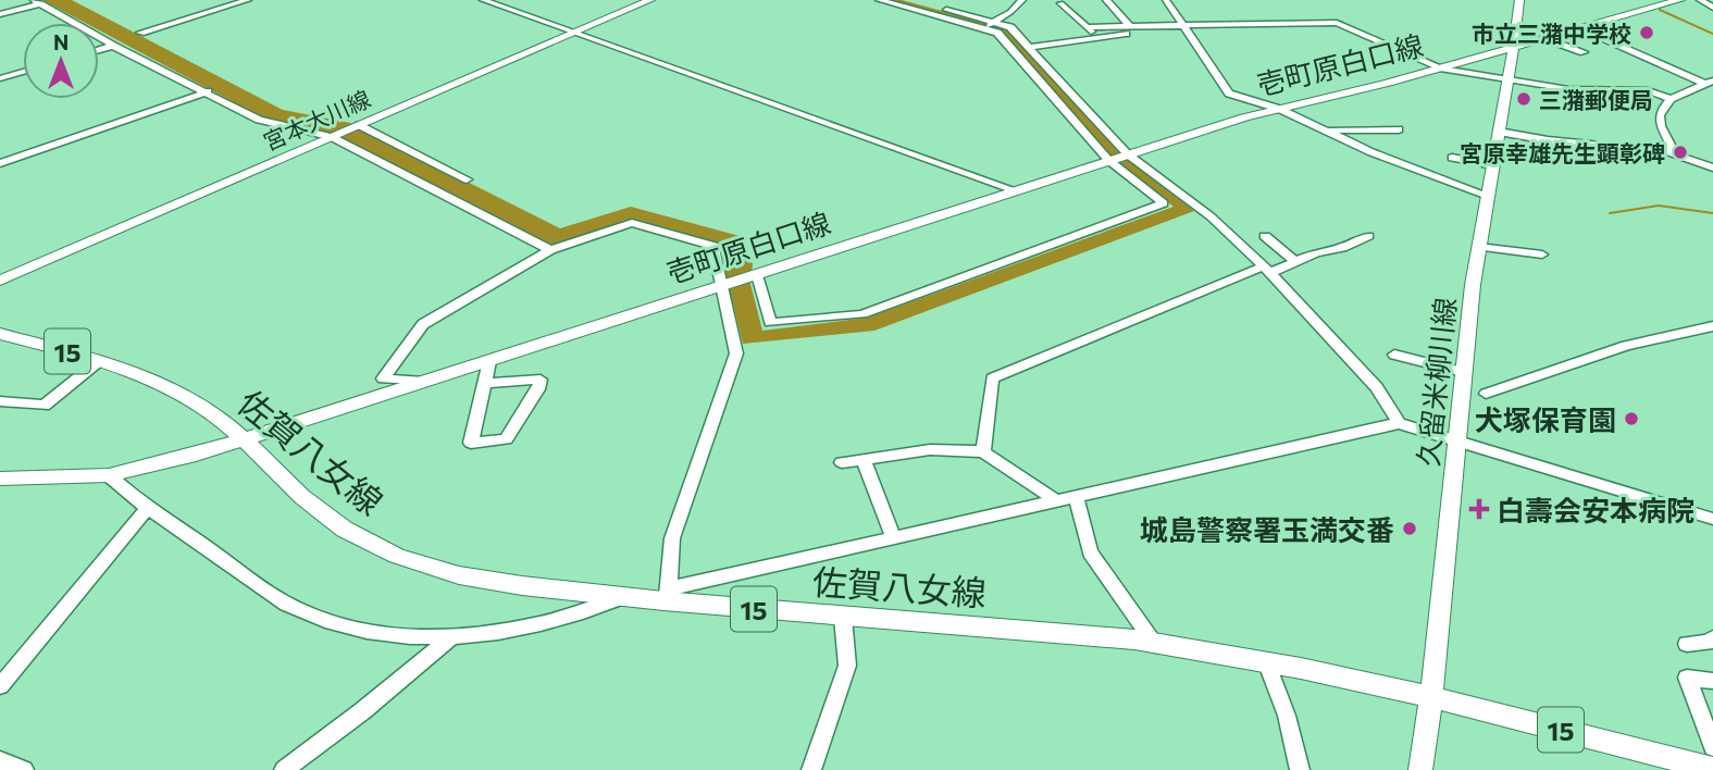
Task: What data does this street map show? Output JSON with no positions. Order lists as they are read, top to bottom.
{
  "streets": {
    "main road": [
      "壱町原白口線",
      "宮本大川線",
      "15",
      "久留米柳川線",
      "佐賀八女線"
    ]
  },
  "crossings": [
    ["壱町原白口線", "久留米柳川線"],
    ["壱町原白口線", "佐賀八女線"],
    ["久留米柳川線", "佐賀八女線"]
  ],
  "places": {
    "other": [
      "市立三潴中学校",
      "三潴郵便局",
      "宮原幸雄先生顕彰碑",
      "犬塚保育園",
      "城島警察署玉満交番"
    ],
    "health": ["白壽会安本病院"]
  },
  "north": "top"
}
